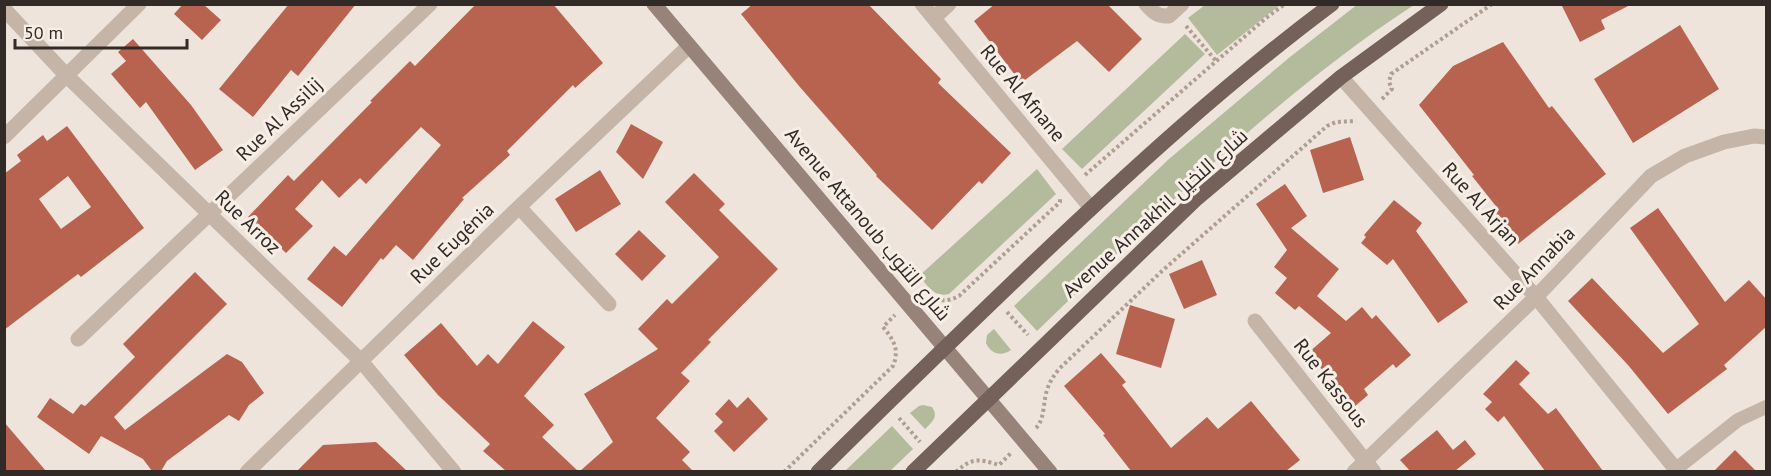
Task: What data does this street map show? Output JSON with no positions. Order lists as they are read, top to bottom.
{
  "streets": {
    "main road": ["Avenue Annakhil شارع النخيل"],
    "street": [
      "Rue Al Afnane",
      "Rue Al Assilij",
      "Rue Al Arjan",
      "Rue Arroz",
      "Avenue Attanoub شارع التنوب",
      "Rue Eugénia",
      "Rue Annabia",
      "Rue Kassous"
    ]
  },
  "crossings": [
    ["Rue Al Assilij", "Rue Arroz"],
    ["Rue Al Arjan", "Avenue Annakhil شارع النخيل"],
    ["Rue Al Arjan", "Rue Annabia"],
    ["Avenue Annakhil شارع النخيل", "Avenue Attanoub شارع التنوب"],
    ["Rue Arroz", "Rue Eugénia"],
    ["Avenue Attanoub شارع التنوب", "Rue Eugénia"],
    ["Rue Annabia", "Rue Kassous"]
  ],
  "scale_bar": "50 m"
}
